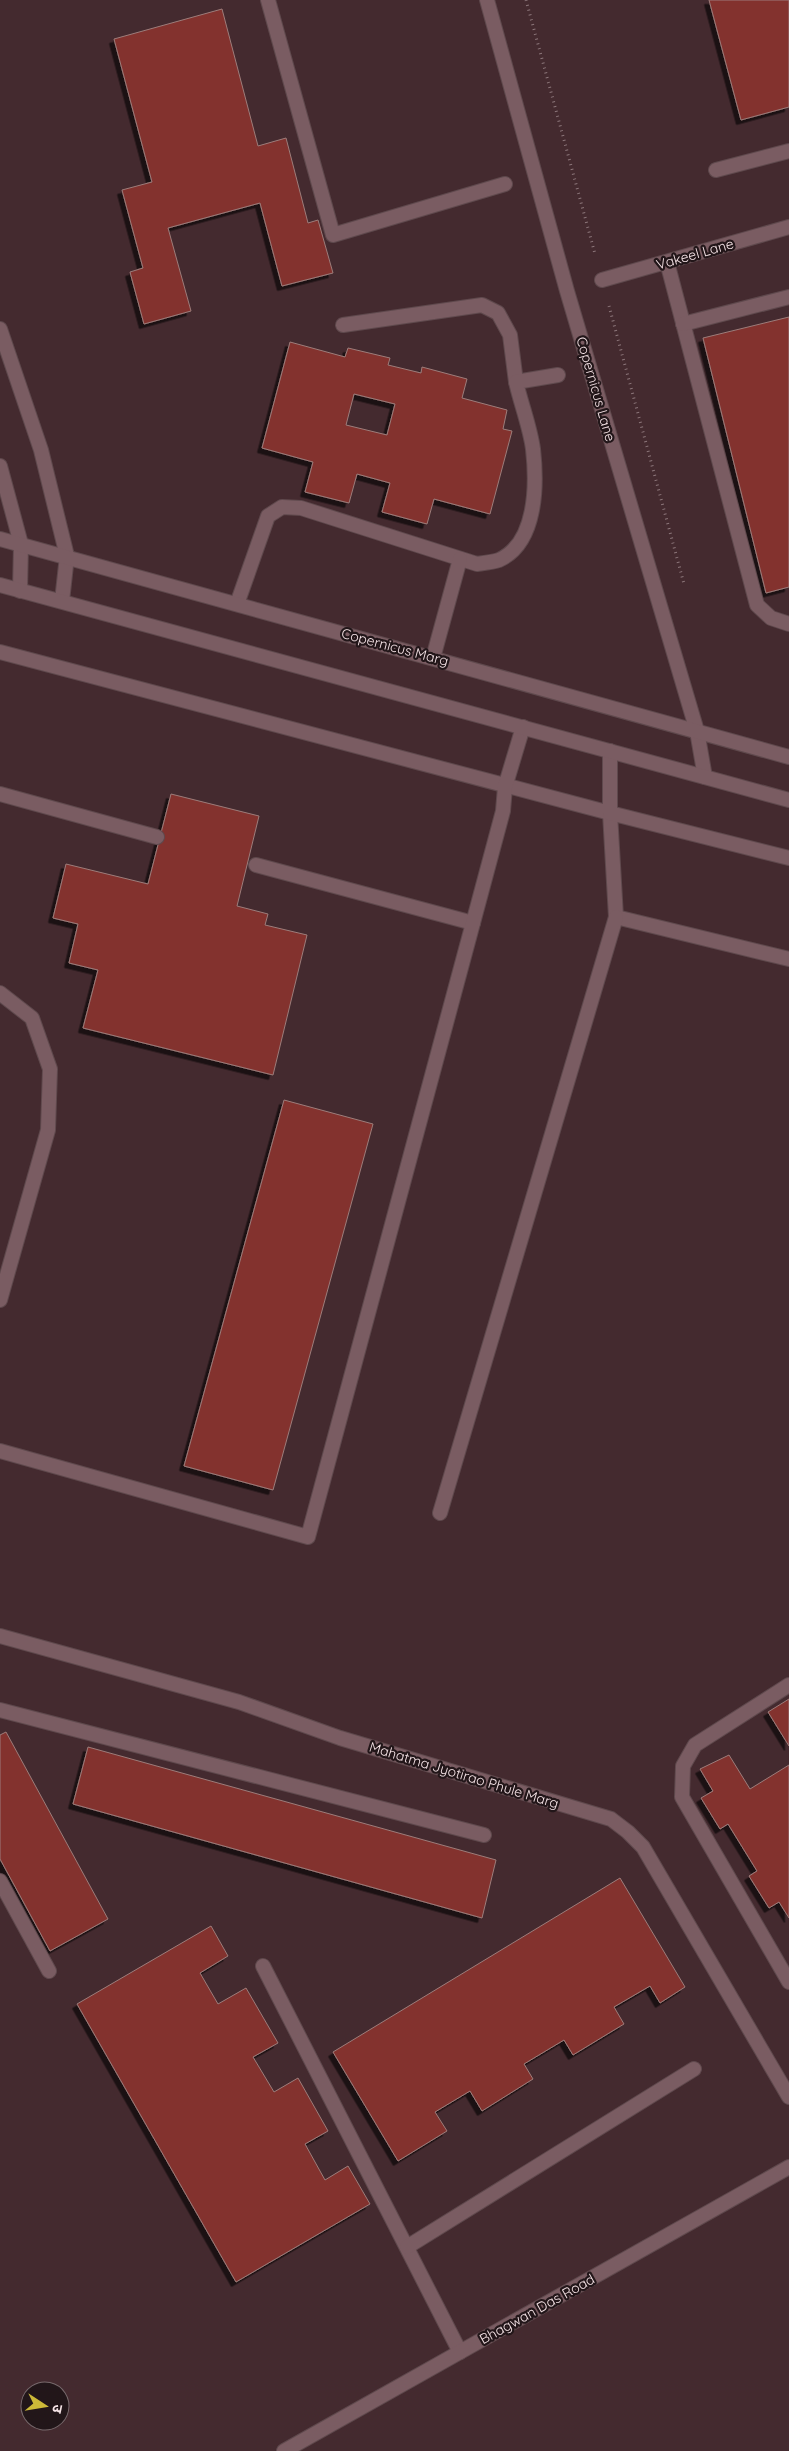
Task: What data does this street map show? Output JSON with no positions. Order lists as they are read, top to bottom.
{
  "streets": {
    "street": [
      "Vakeel Lane",
      "Copernicus Lane",
      "Copernicus Marg",
      "Mahatma Jyotirao Phule Marg",
      "Bhagwan Das Road"
    ]
  },
  "crossings": [
    ["Copernicus Lane", "Copernicus Marg"]
  ],
  "north": "right"
}
